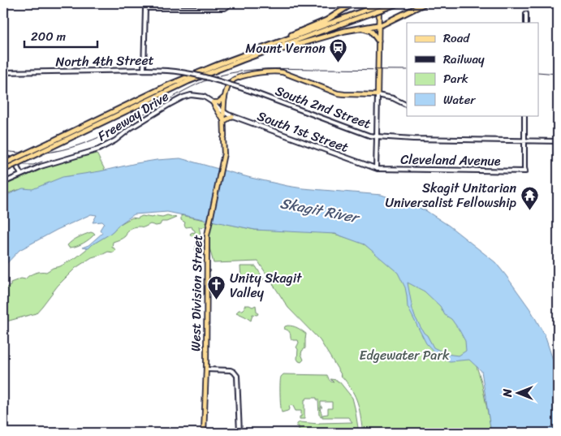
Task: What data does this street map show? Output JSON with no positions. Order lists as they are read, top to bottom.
{
  "streets": {
    "main road": ["West Division Street"],
    "street": [
      "North 4th Street",
      "South 2nd Street",
      "Freeway Drive",
      "South 1st Street",
      "Cleveland Avenue"
    ]
  },
  "crossings": [
    ["North 4th Street", "South 2nd Street"],
    ["South 2nd Street", "Cleveland Avenue"],
    ["Freeway Drive", "South 1st Street"],
    ["Freeway Drive", "West Division Street"],
    ["South 1st Street", "Cleveland Avenue"],
    ["South 1st Street", "West Division Street"]
  ],
  "water": ["Skagit River"],
  "parks": ["Edgewater Park"],
  "places": {
    "station": ["Mount Vernon"],
    "temple": ["Skagit Unitarian Universalist Fellowship"],
    "church": ["Unity Skagit Valley"]
  },
  "legend": [
    "Road",
    "Railway",
    "Park",
    "Water"
  ],
  "scale_bar": "200 m",
  "north": "left"
}
